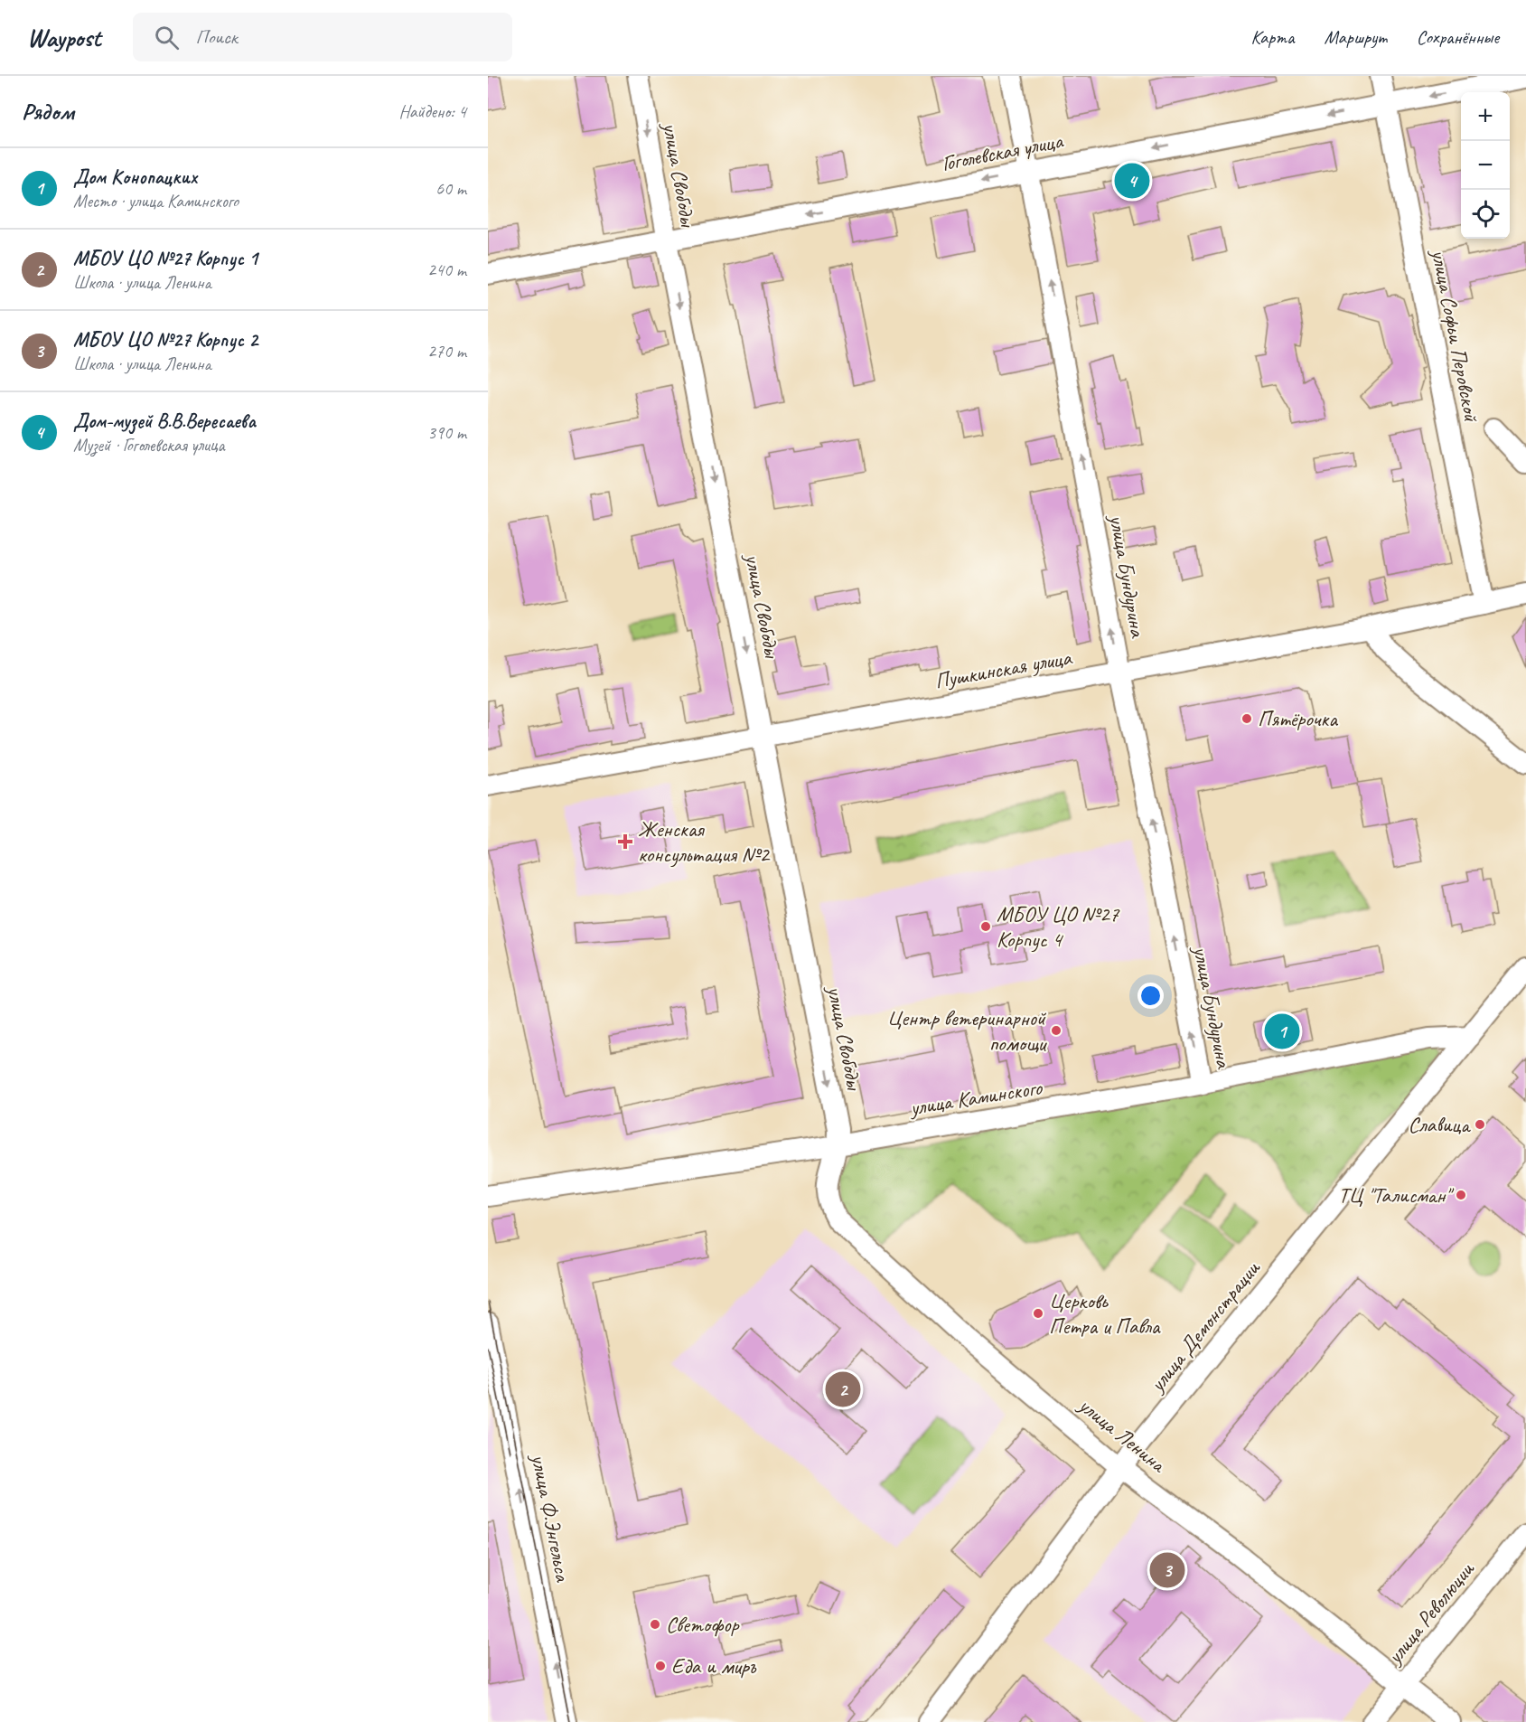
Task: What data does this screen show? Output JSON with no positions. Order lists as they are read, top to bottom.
{
  "streets": {
    "street": [
      "Гоголевская улица",
      "улица Свободы",
      "улица Софьи Перовской",
      "улица Бундурина",
      "Пушкинская улица",
      "улица Каминского",
      "улица Демонстрации",
      "улица Ленина",
      "улица Ф.Энгельса",
      "улица Революции"
    ]
  },
  "crossings": [
    ["Гоголевская улица", "улица Свободы"],
    ["Гоголевская улица", "улица Софьи Перовской"],
    ["Гоголевская улица", "улица Бундурина"],
    ["улица Свободы", "Пушкинская улица"],
    ["улица Свободы", "улица Каминского"],
    ["улица Свободы", "улица Ленина"],
    ["улица Софьи Перовской", "Пушкинская улица"],
    ["улица Бундурина", "Пушкинская улица"],
    ["улица Бундурина", "улица Каминского"],
    ["улица Каминского", "улица Демонстрации"],
    ["улица Каминского", "улица Ленина"],
    ["улица Демонстрации", "улица Ленина"],
    ["улица Ленина", "улица Революции"]
  ],
  "one_way": [
    "Гоголевская улица",
    "улица Свободы",
    "улица Бундурина",
    "улица Ф.Энгельса"
  ],
  "places": {
    "other": [
      "Пятёрочка",
      "МБОУ ЦО №27 Корпус 4",
      "Центр ветеринарной помощи",
      "Славица",
      "ТЦ \"Талисман\"",
      "Церковь Петра и Павла",
      "Светофор",
      "Еда и миръ"
    ],
    "health": ["Женская консультация №2"]
  },
  "page": {
    "header": "Waypost",
    "search": "Поиск",
    "nav": ["Карта", "Маршрут", "Сохранённые"],
    "heading": ["Рядом", "Найдено: 4"],
    "map_buttons": ["+", "−"],
    "list": [
      {
        "mark": "1",
        "name": "Дом Конопацких",
        "note": "Место · улица Каминского",
        "value": "60 m"
      },
      {
        "mark": "2",
        "name": "МБОУ ЦО №27 Корпус 1",
        "note": "Школа · улица Ленина",
        "value": "240 m"
      },
      {
        "mark": "3",
        "name": "МБОУ ЦО №27 Корпус 2",
        "note": "Школа · улица Ленина",
        "value": "270 m"
      },
      {
        "mark": "4",
        "name": "Дом-музей В.В.Вересаева",
        "note": "Музей · Гоголевская улица",
        "value": "390 m"
      }
    ],
    "pins": [
      "4",
      "1",
      "2",
      "3"
    ]
  }
}
